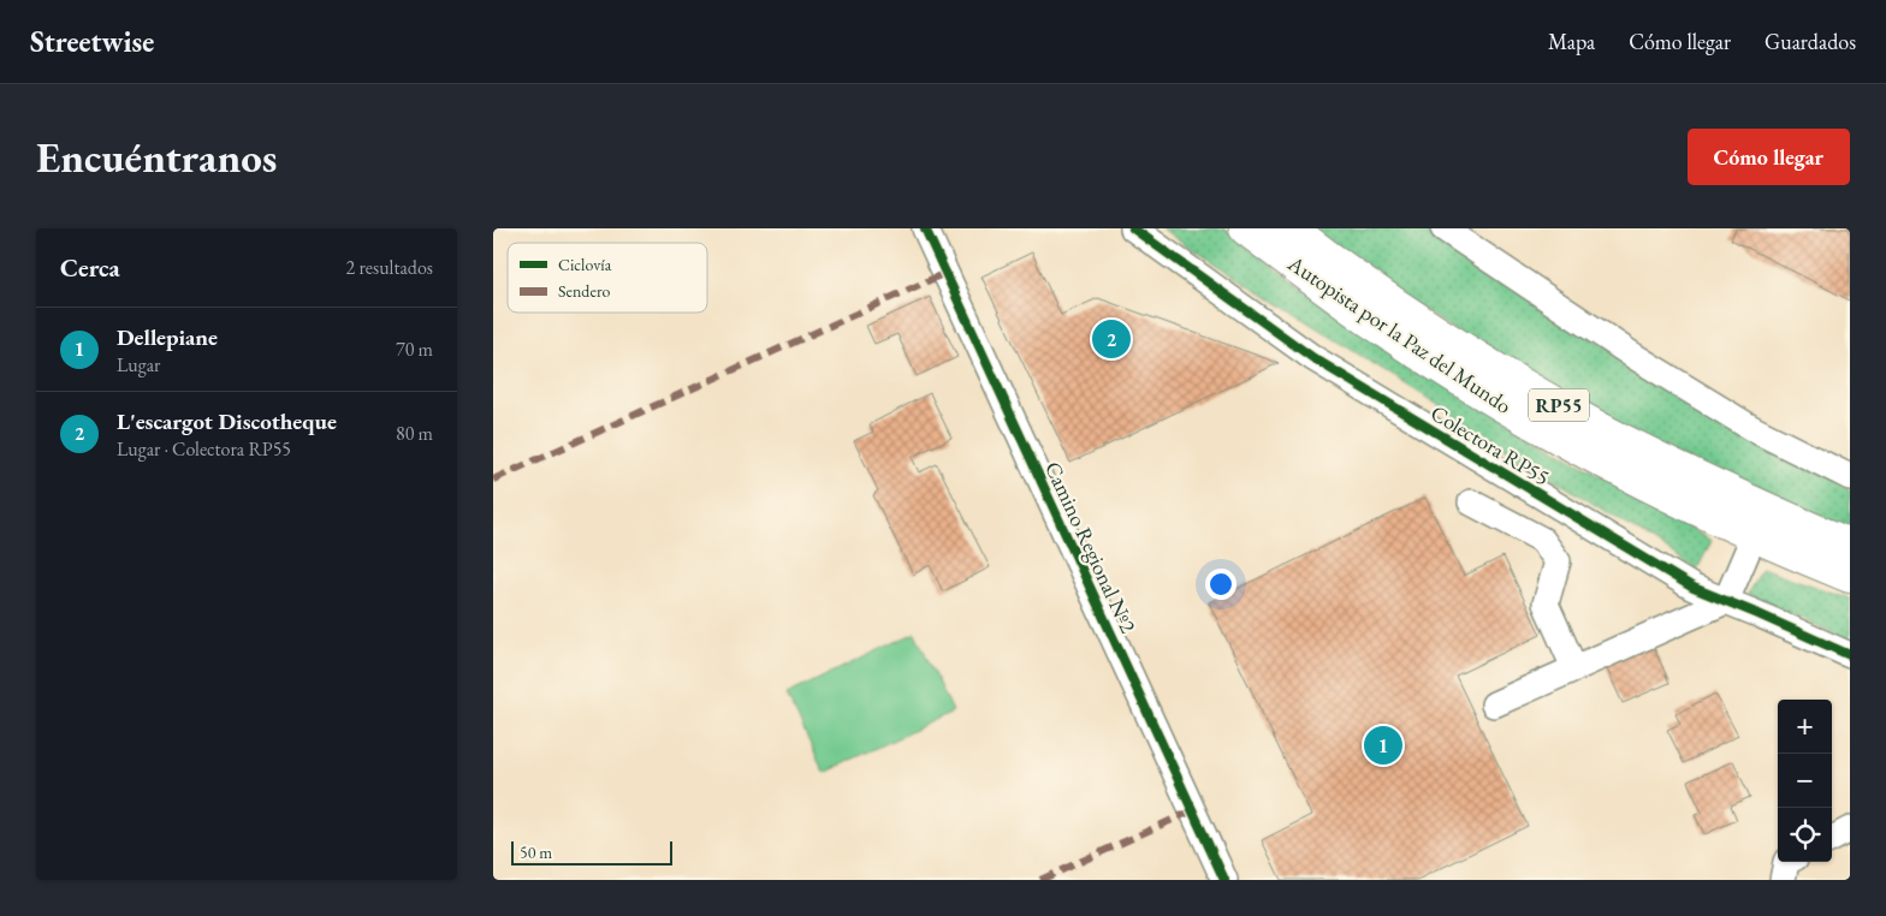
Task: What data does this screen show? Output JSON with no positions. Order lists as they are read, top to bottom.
{
  "streets": {
    "highway": ["Autopista por la Paz del Mundo", "RP55"],
    "street": ["Colectora RP55", "Camino Regional Nº2"]
  },
  "legend": ["Ciclovía", "Sendero"],
  "scale_bar": "50 m",
  "page": {
    "header": "Streetwise",
    "nav": ["Mapa", "Cómo llegar", "Guardados"],
    "buttons": "Cómo llegar",
    "title": "Encuéntranos",
    "heading": ["Cerca", "2 resultados"],
    "list": [
      {
        "mark": "1",
        "name": "Dellepiane",
        "note": "Lugar",
        "value": "70 m"
      },
      {
        "mark": "2",
        "name": "L'escargot Discotheque",
        "note": "Lugar · Colectora RP55",
        "value": "80 m"
      }
    ],
    "pins": ["2", "1"],
    "map_buttons": ["+", "−"],
    "scale": "50 m"
  }
}
